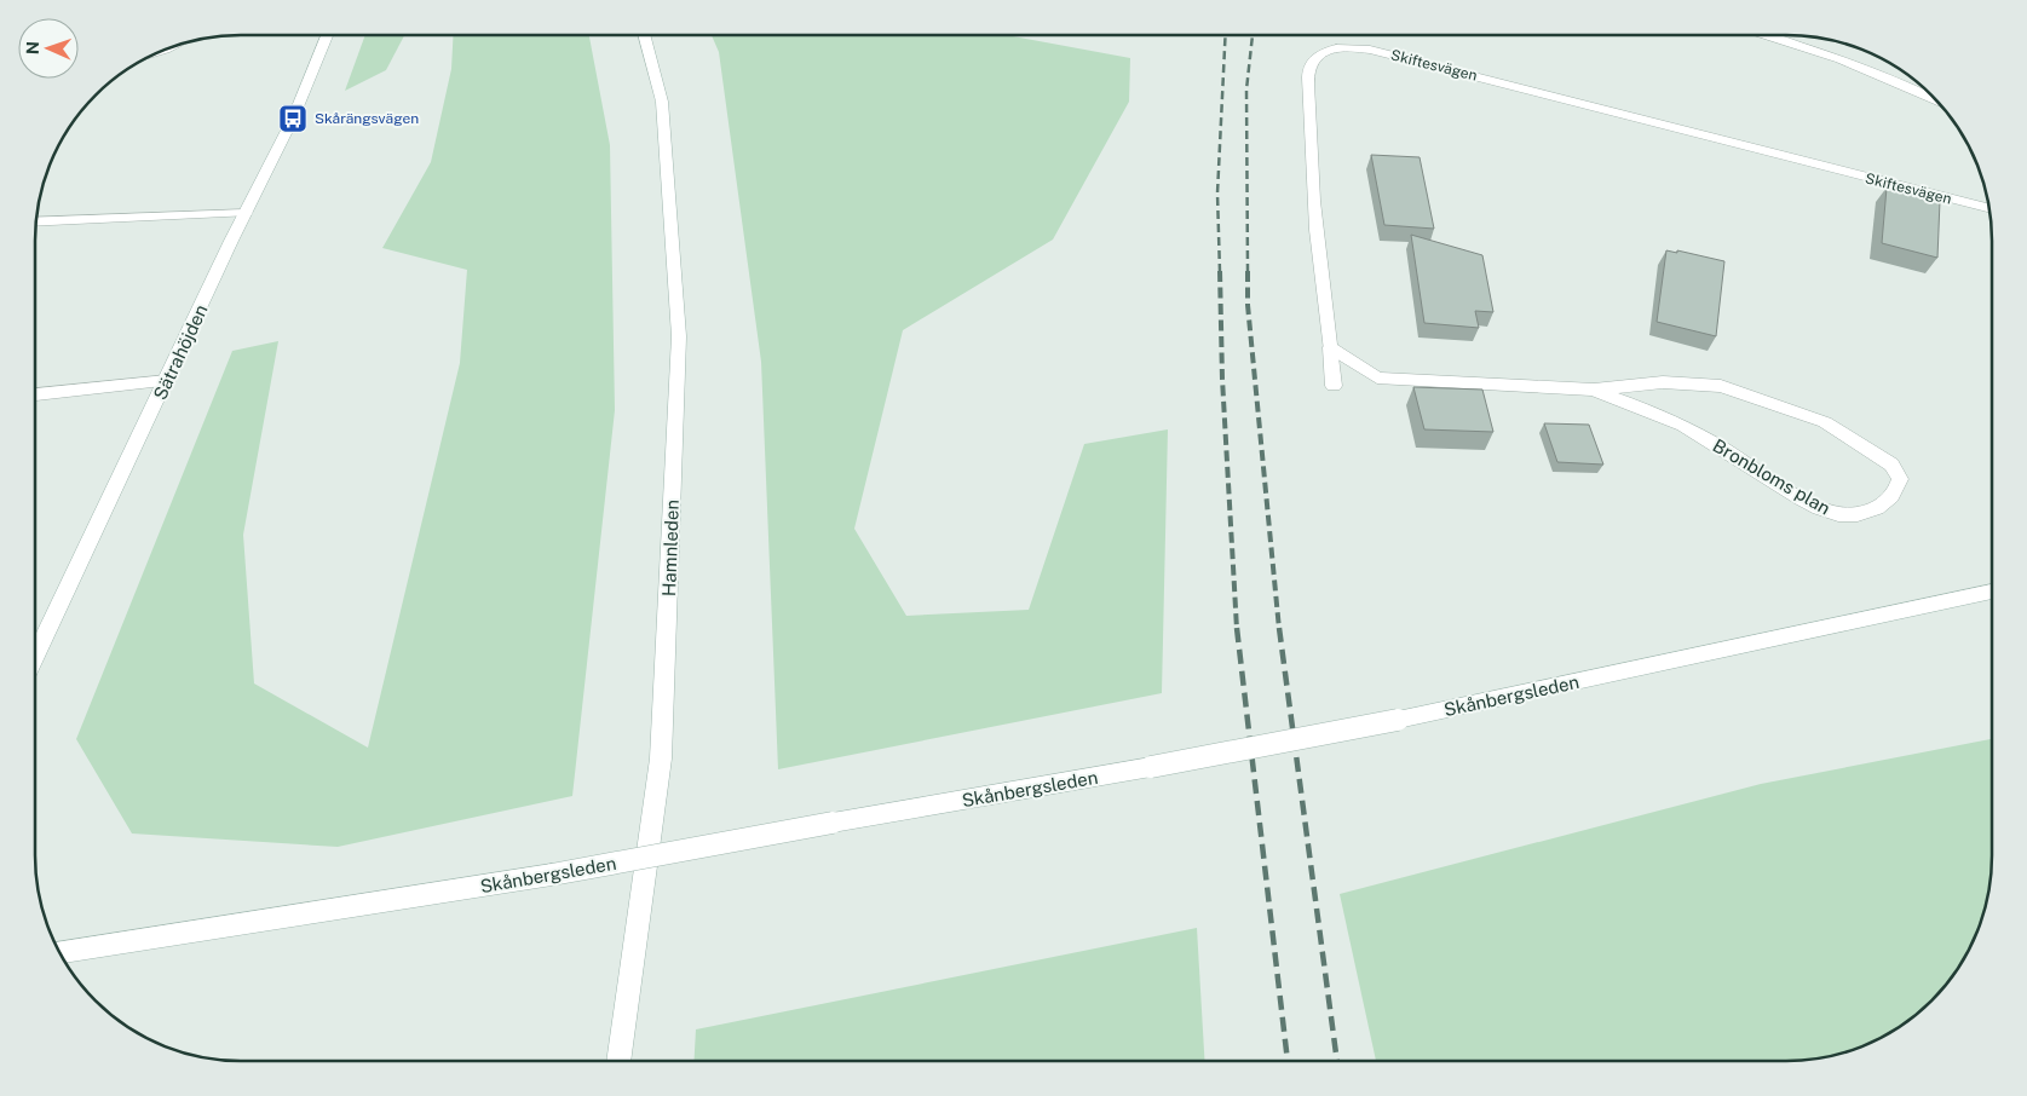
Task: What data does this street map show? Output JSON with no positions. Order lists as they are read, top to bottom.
{
  "streets": {
    "street": [
      "Skiftesvägen",
      "Sätrahöjden",
      "Bronbloms plan",
      "Hamnleden",
      "Skånbergsleden"
    ]
  },
  "places": {
    "bus stop": ["Skårängsvägen"]
  },
  "north": "left"
}
